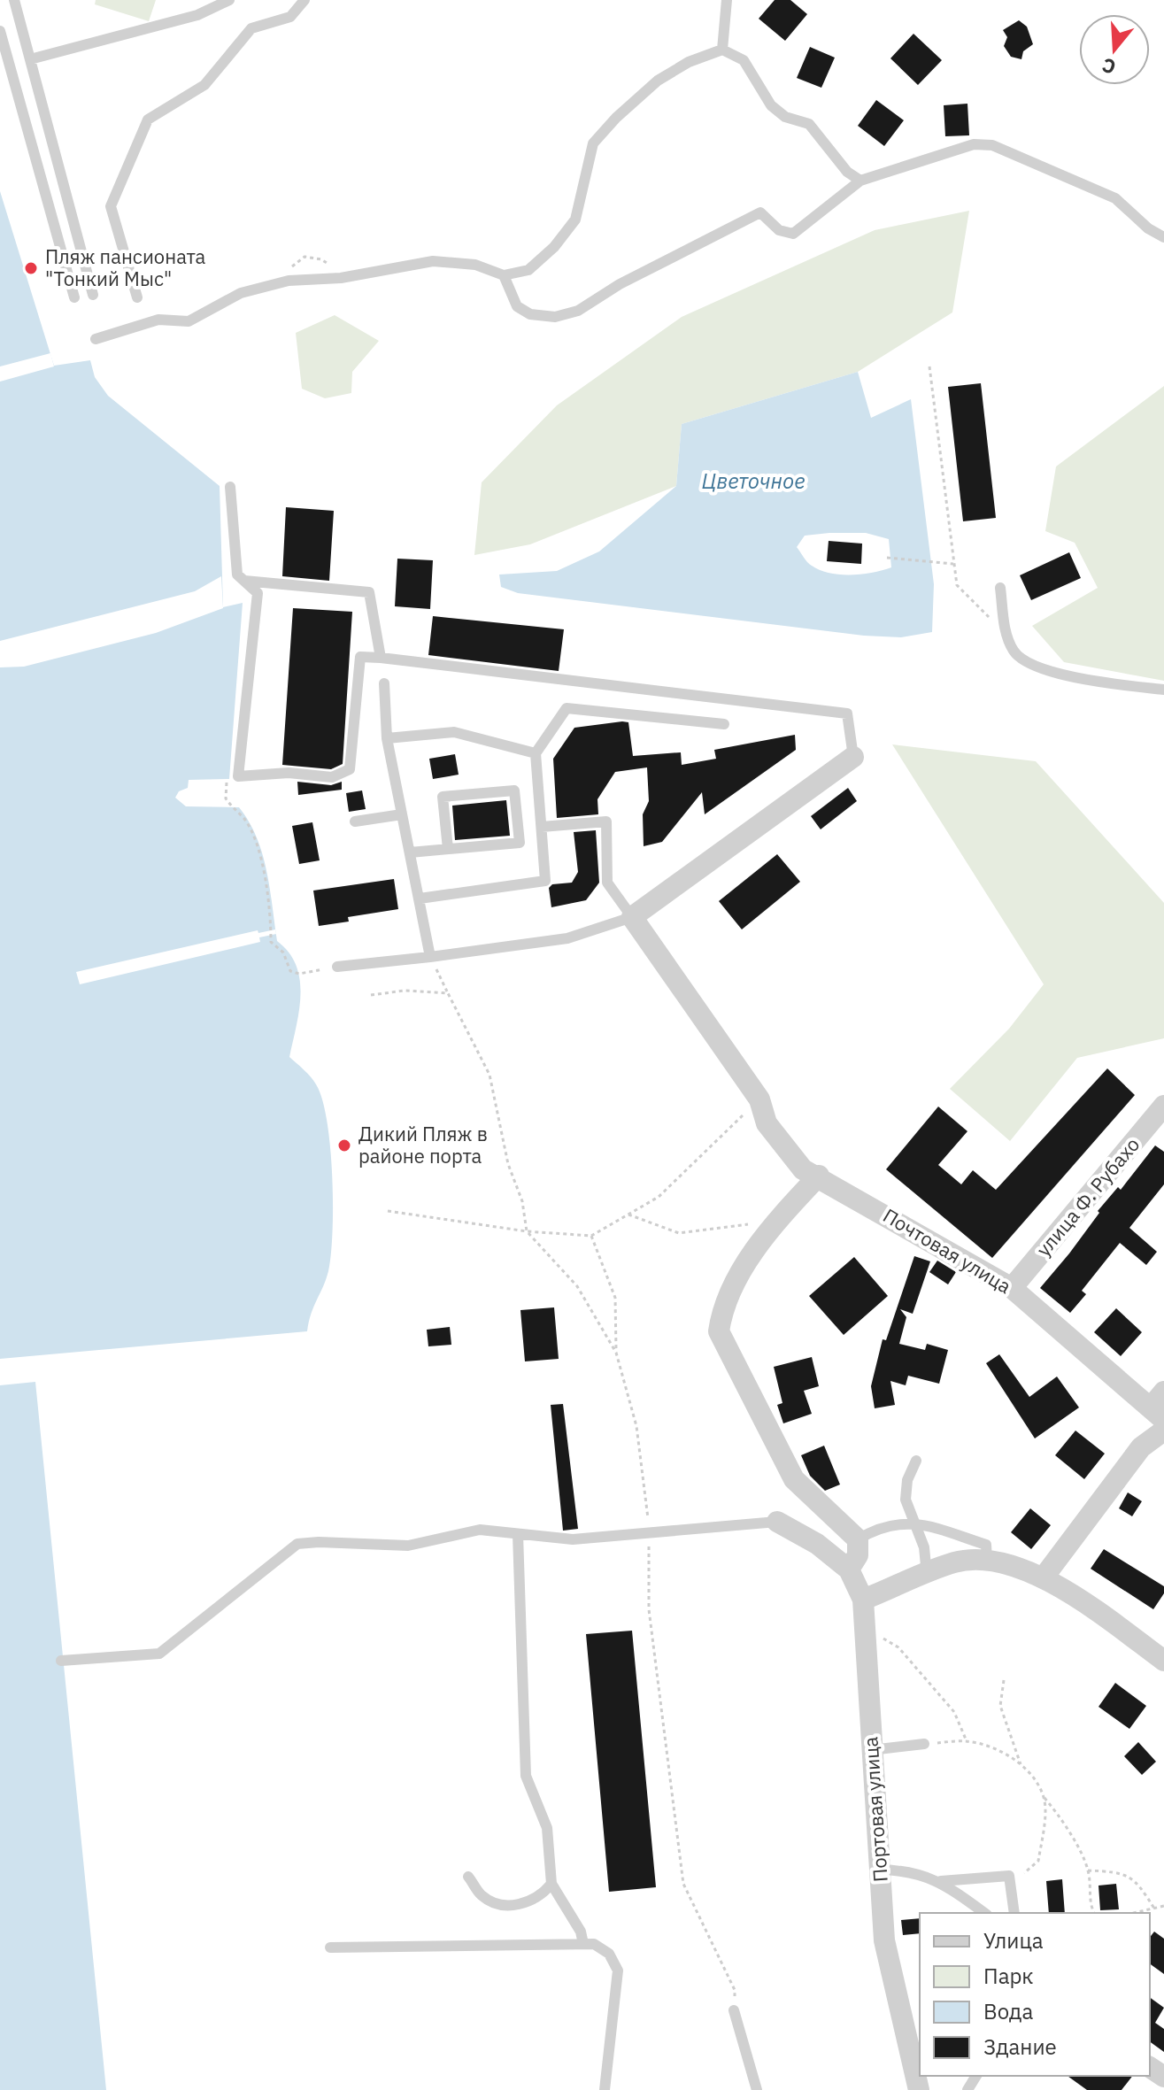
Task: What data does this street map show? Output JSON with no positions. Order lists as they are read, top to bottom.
{
  "streets": {
    "street": ["улица Ф. Рубахо", "Почтовая улица", "Портовая улица"]
  },
  "crossings": [
    ["улица Ф. Рубахо", "Почтовая улица"]
  ],
  "water": ["Цветочное"],
  "places": ["Пляж пансионата \"Тонкий Мыс\"", "Дикий Пляж в районе порта"],
  "legend": [
    "Улица",
    "Парк",
    "Вода",
    "Здание"
  ],
  "north": "bottom"
}
